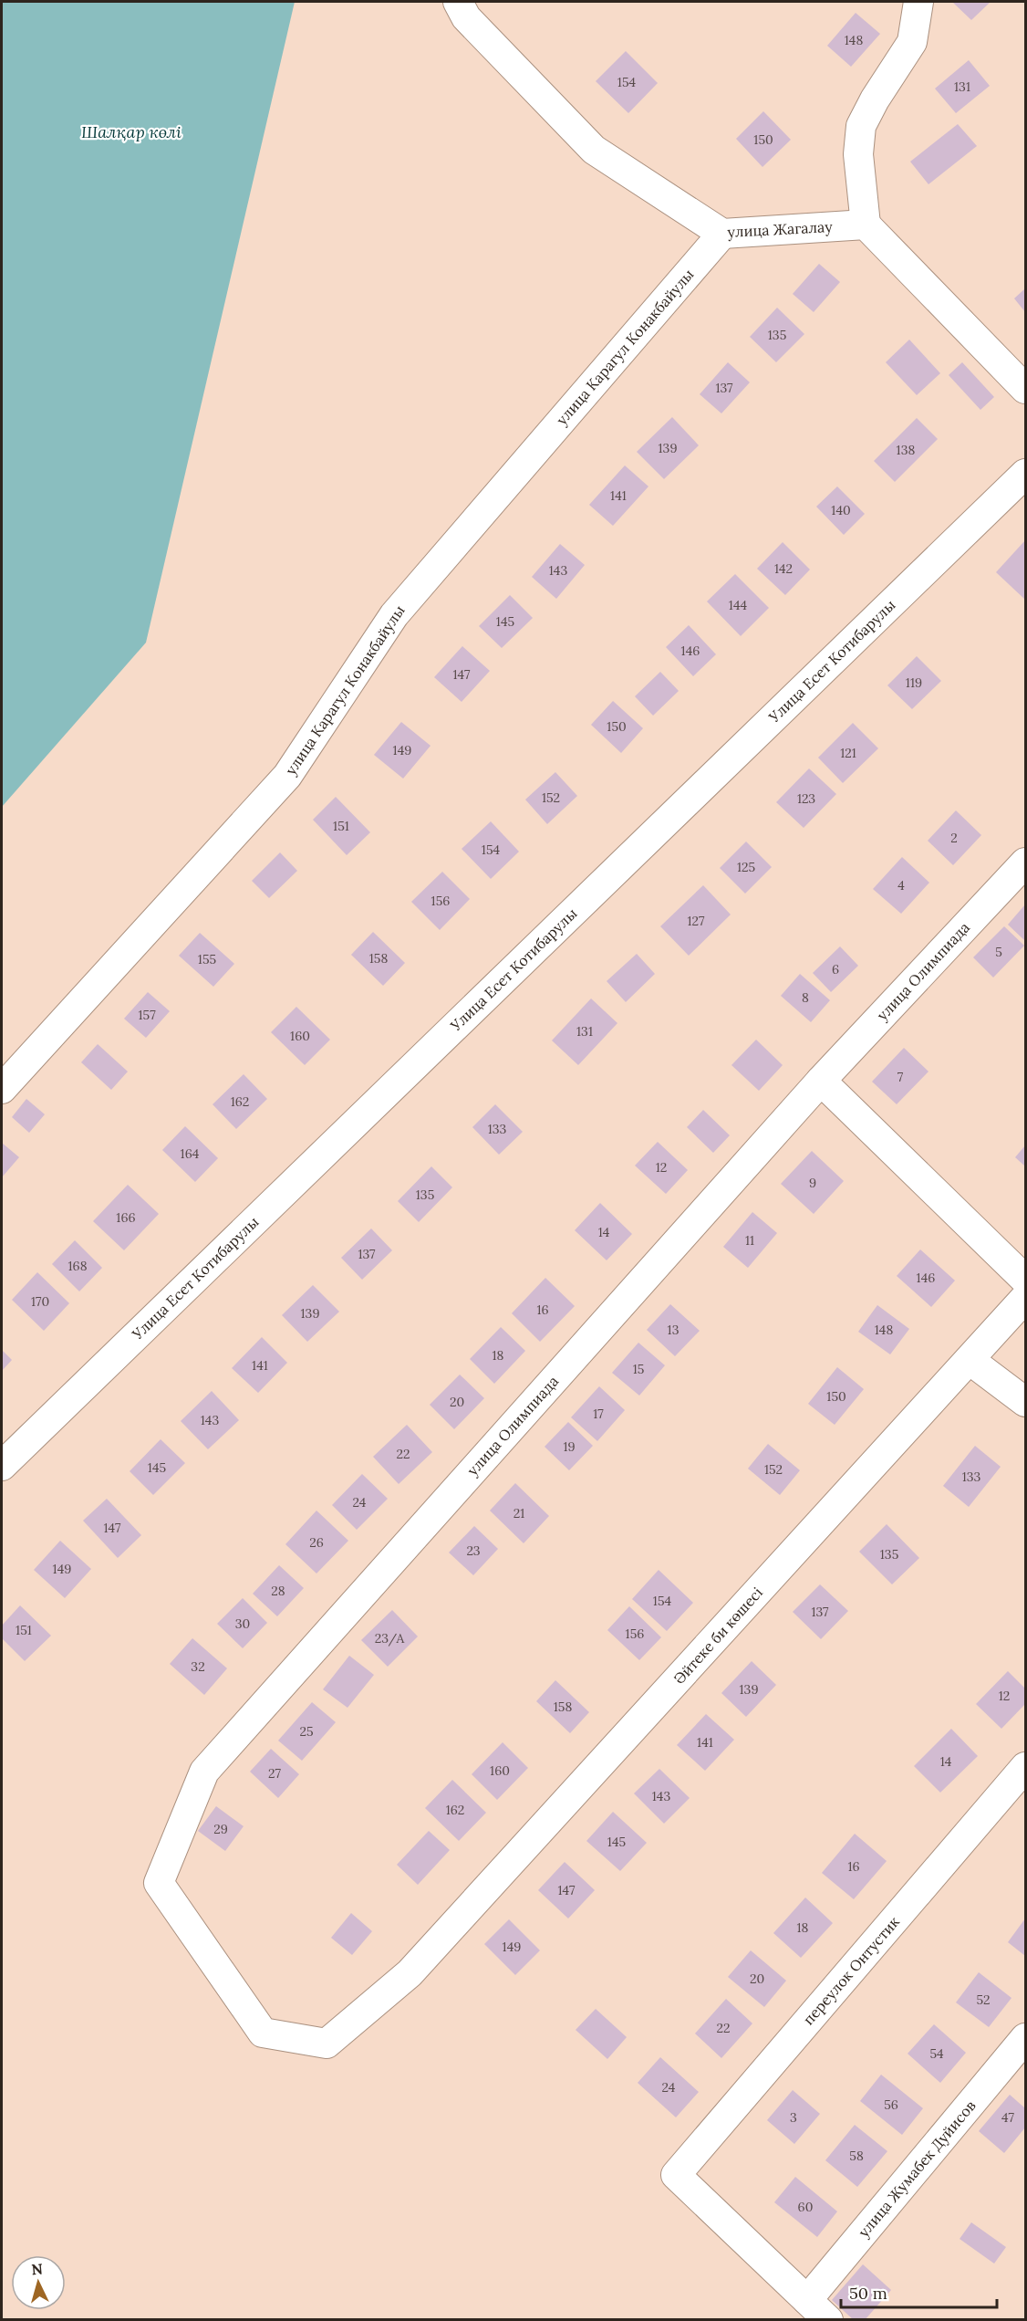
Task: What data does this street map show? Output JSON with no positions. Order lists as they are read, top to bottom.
{
  "streets": {
    "street": [
      "улица Жагалау",
      "улица Карагул Конакбайулы",
      "Улица Есет Котибарулы",
      "улица Олимпиада",
      "Әйтеке би көшесі",
      "переулок Онтустик",
      "улица Жумабек Дуйисов"
    ]
  },
  "crossings": [
    ["улица Жагалау", "улица Карагул Конакбайулы"],
    ["улица Олимпиада", "Әйтеке би көшесі"],
    ["переулок Онтустик", "улица Жумабек Дуйисов"]
  ],
  "water": ["Шалқар көлі"],
  "house_numbers": [
    "148",
    "154",
    "131",
    "150",
    "135",
    "137",
    "139",
    "138",
    "141",
    "140",
    "142",
    "143",
    "144",
    "145",
    "146",
    "147",
    "119",
    "150",
    "149",
    "121",
    "152",
    "123",
    "151",
    "2",
    "154",
    "125",
    "4",
    "156",
    "127",
    "5",
    "158",
    "155",
    "6",
    "8",
    "157",
    "131",
    "160",
    "7",
    "162",
    "133",
    "164",
    "12",
    "9",
    "135",
    "166",
    "14",
    "11",
    "137",
    "168",
    "146",
    "170",
    "16",
    "139",
    "13",
    "148",
    "18",
    "141",
    "15",
    "150",
    "20",
    "17",
    "143",
    "19",
    "22",
    "145",
    "152",
    "133",
    "24",
    "21",
    "147",
    "26",
    "23",
    "135",
    "149",
    "28",
    "154",
    "137",
    "30",
    "151",
    "156",
    "23/А",
    "32",
    "139",
    "12",
    "158",
    "25",
    "141",
    "14",
    "160",
    "27",
    "143",
    "162",
    "29",
    "145",
    "16",
    "147",
    "18",
    "149",
    "20",
    "52",
    "22",
    "54",
    "24",
    "56",
    "3",
    "47",
    "58",
    "60"
  ],
  "scale_bar": "50 m",
  "north": "top"
}
